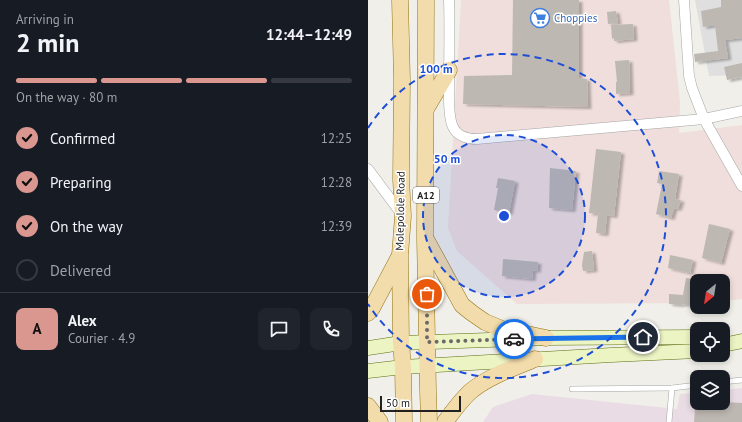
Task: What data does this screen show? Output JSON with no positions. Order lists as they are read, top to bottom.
{
  "streets": {
    "main road": ["A12", "Molepolole Road"]
  },
  "places": {
    "supermarket": ["Choppies"]
  },
  "scale_bar": "50 m",
  "north": "bottom left",
  "page": {
    "heading": ["2 min", "Arriving in", "12:44–12:49"],
    "panel": ["Alex", "Courier · 4.9"],
    "bar": "On the way · 80 m",
    "list": [
      ["Confirmed", "12:25"],
      ["Preparing", "12:28"],
      ["On the way", "12:39"],
      "Delivered"
    ],
    "round": "A",
    "scale": "50 m"
  },
  "rings": ["100 m", "50 m"]
}
